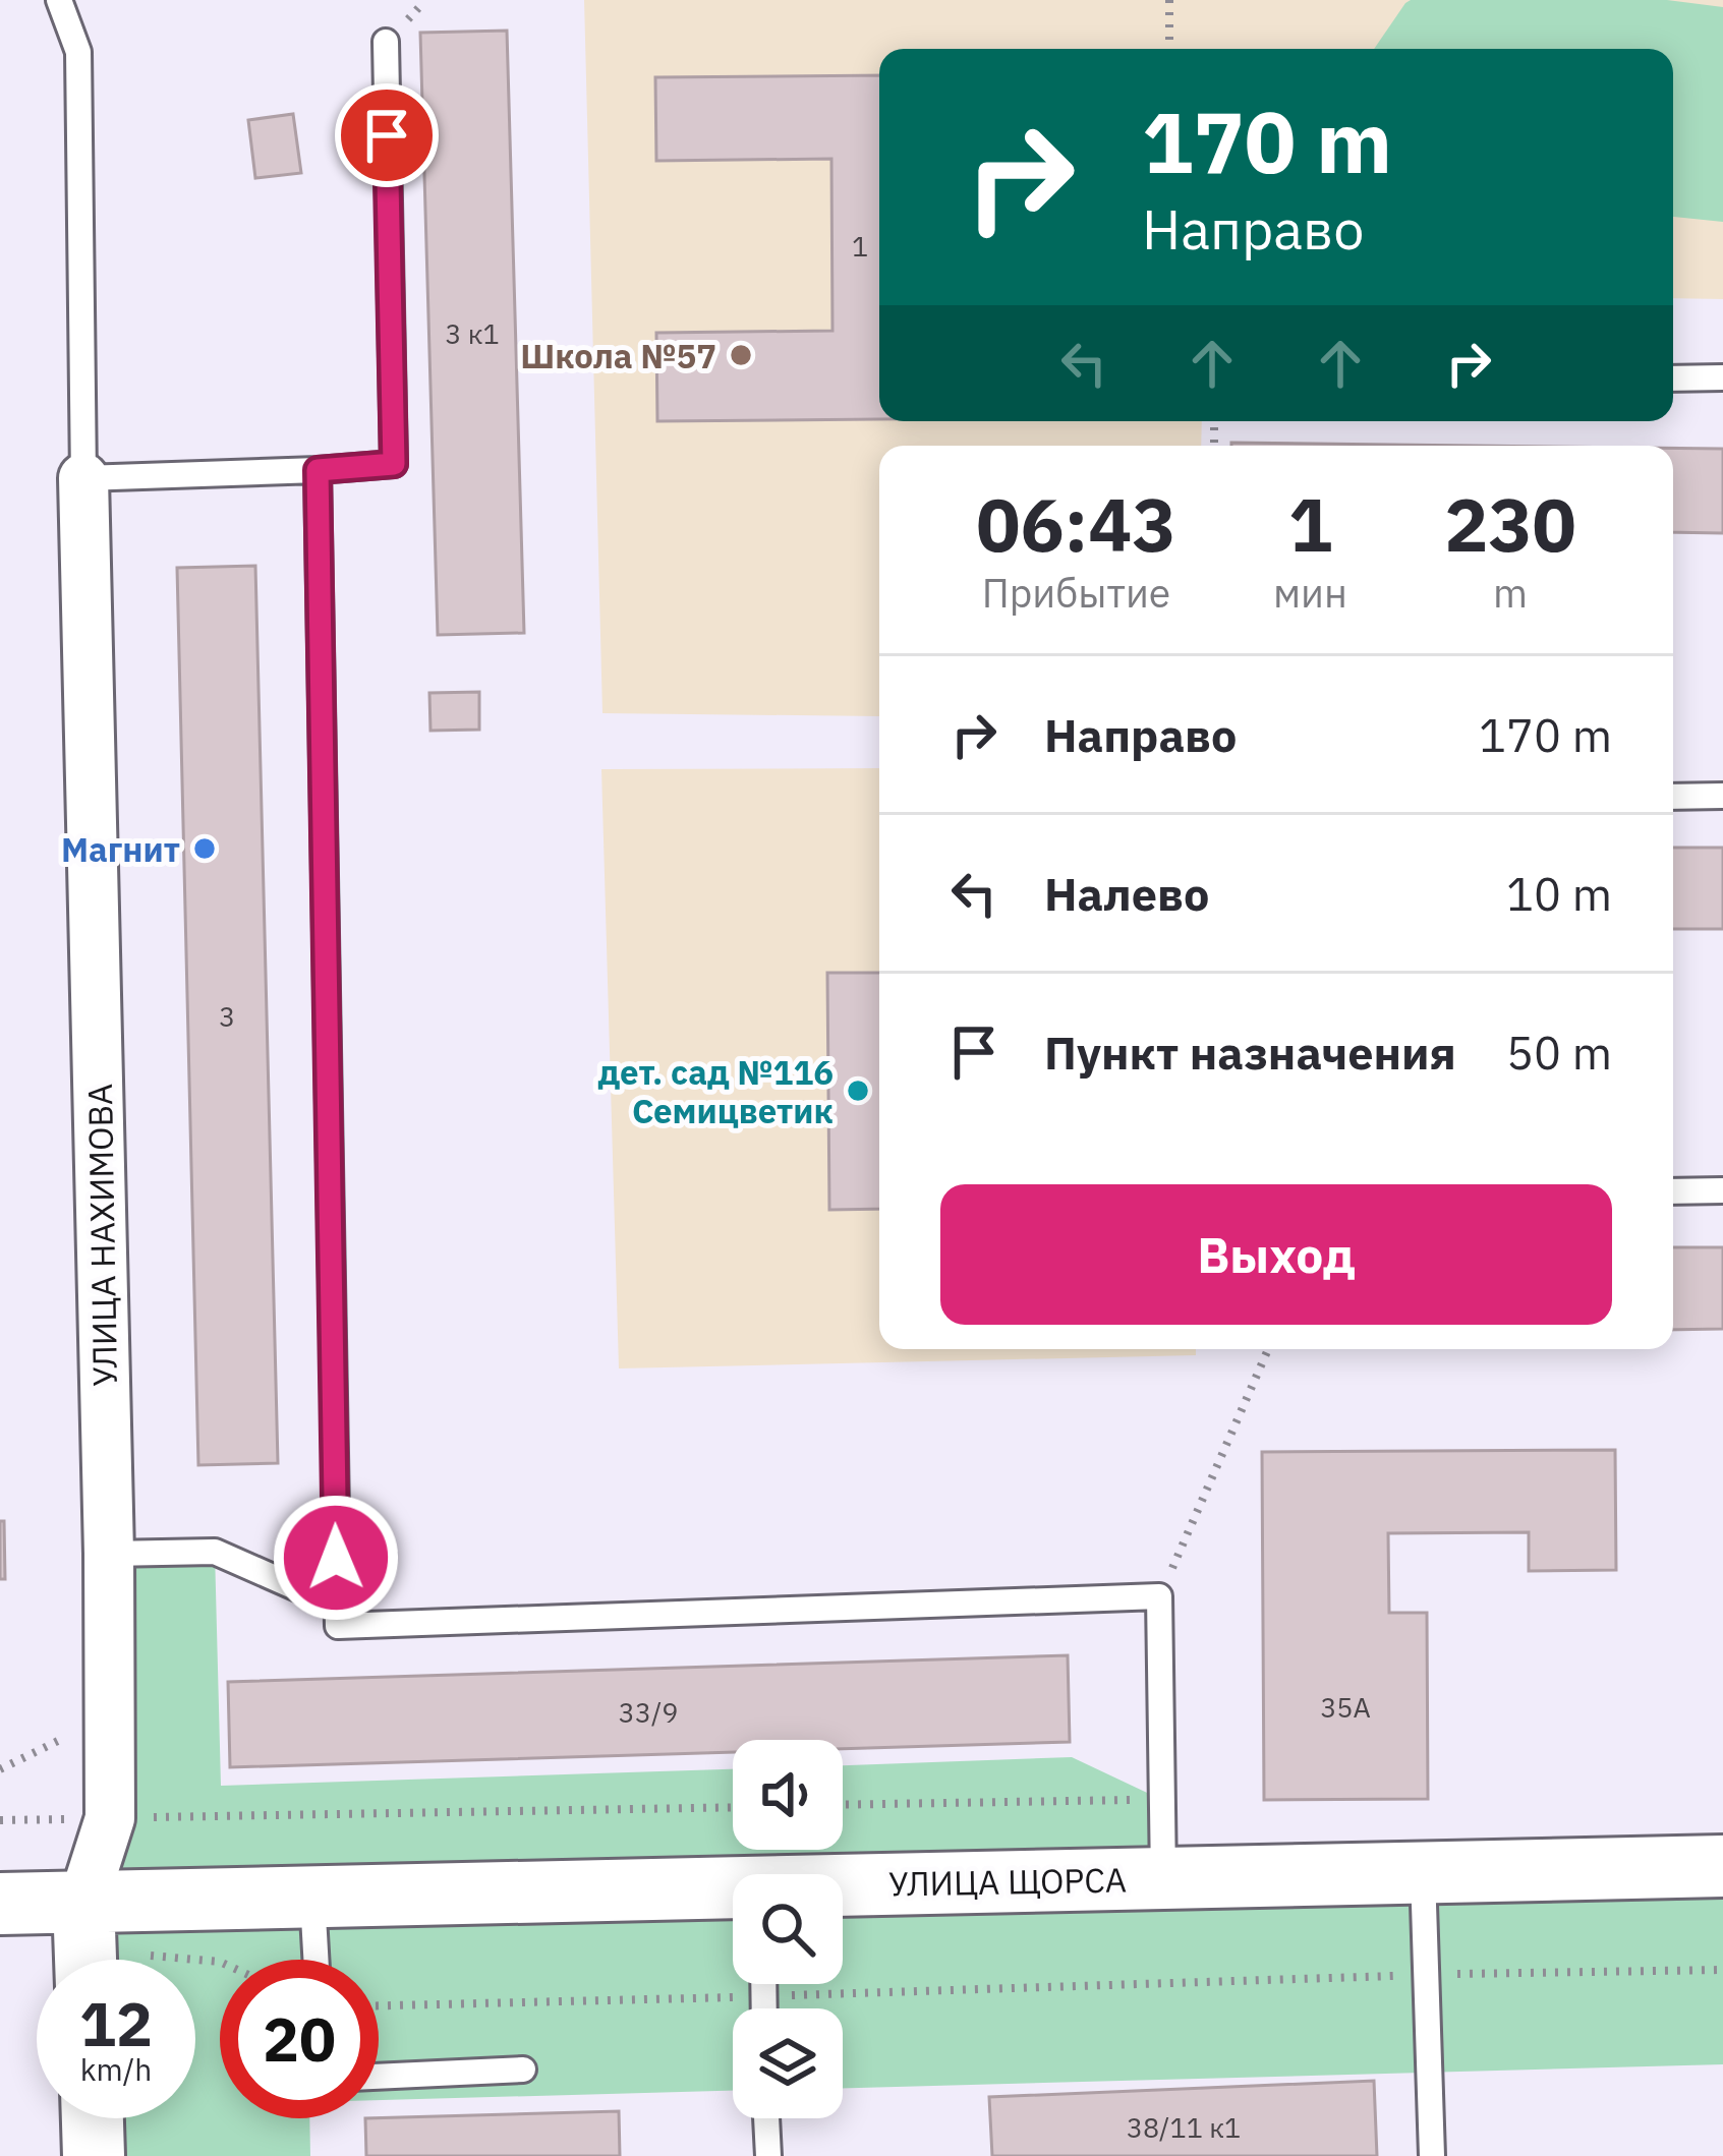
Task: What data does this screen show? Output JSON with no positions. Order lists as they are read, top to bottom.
{
  "streets": {
    "street": ["УЛИЦА НАХИМОВА", "УЛИЦА ЩОРСА"]
  },
  "crossings": [
    ["УЛИЦА НАХИМОВА", "УЛИЦА ЩОРСА"]
  ],
  "places": ["Школа №57", "Магнит", "дет. сад №116 Семицветик"],
  "house_numbers": [
    "1",
    "3 к1",
    "3",
    "35А",
    "33/9",
    "38/11 к1"
  ],
  "page": {
    "turn": ["170 m", "Направо"],
    "eta": [
      "06:43",
      "Прибытие",
      "1",
      "мин",
      "230",
      "m"
    ],
    "list": [
      {
        "name": "Направо",
        "value": "170 m"
      },
      {
        "name": "Налево",
        "value": "10 m"
      },
      {
        "name": "Пункт назначения",
        "value": "50 m"
      }
    ],
    "buttons": "Выход",
    "speed": "12 km/h",
    "limit": "20"
  }
}
